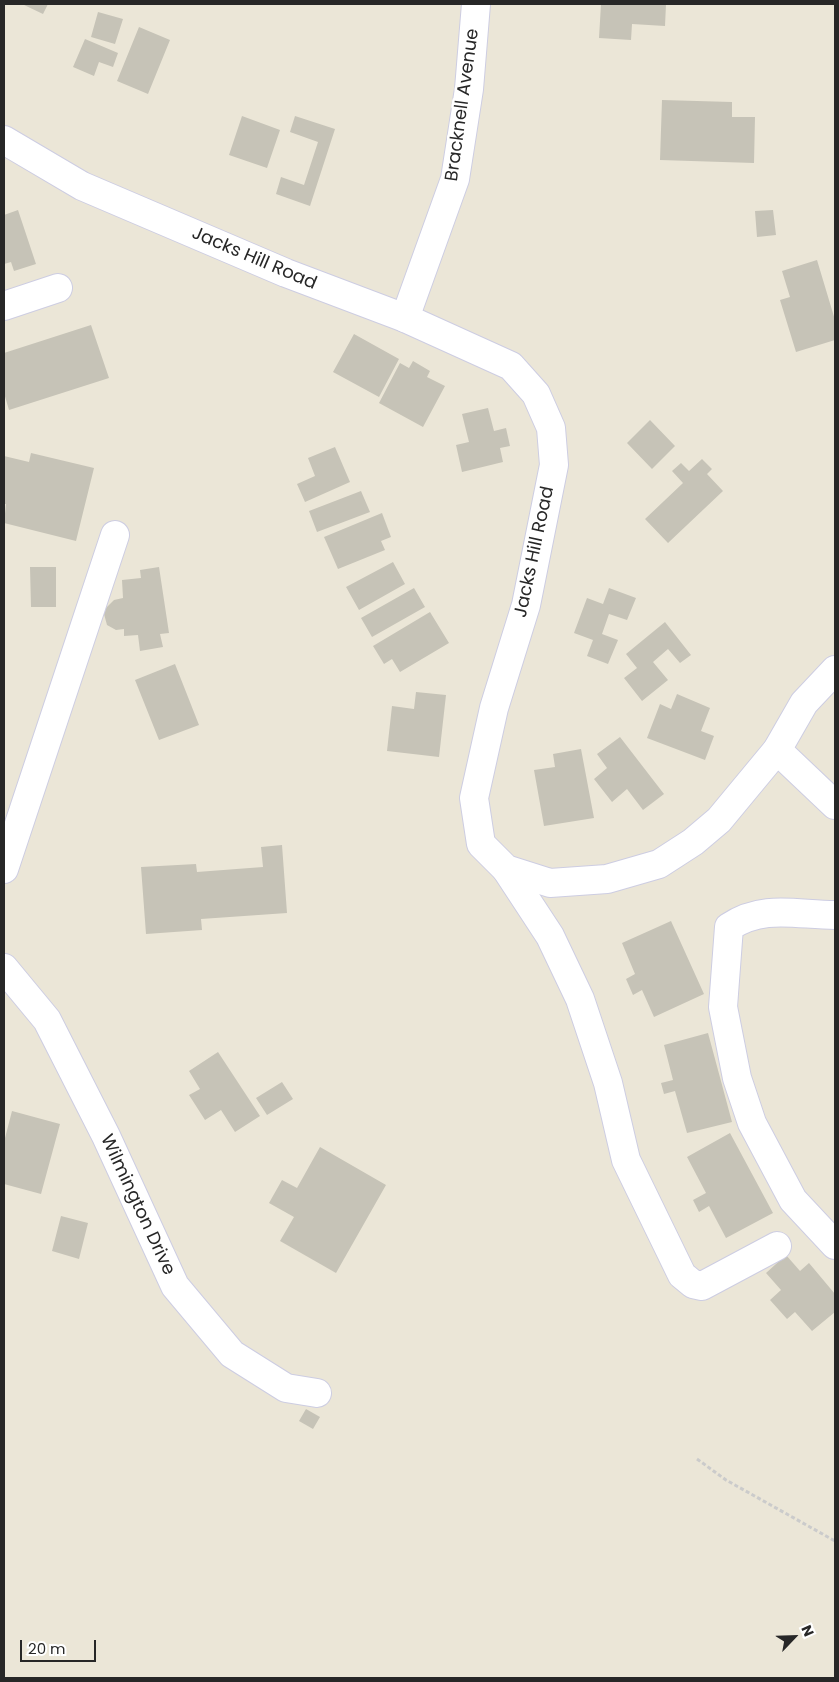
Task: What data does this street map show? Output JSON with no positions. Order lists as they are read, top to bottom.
{
  "streets": {
    "street": ["Bracknell Avenue", "Jacks Hill Road", "Wilmington Drive"]
  },
  "crossings": [
    ["Bracknell Avenue", "Jacks Hill Road"]
  ],
  "scale_bar": "20 m",
  "north": "top right"
}
